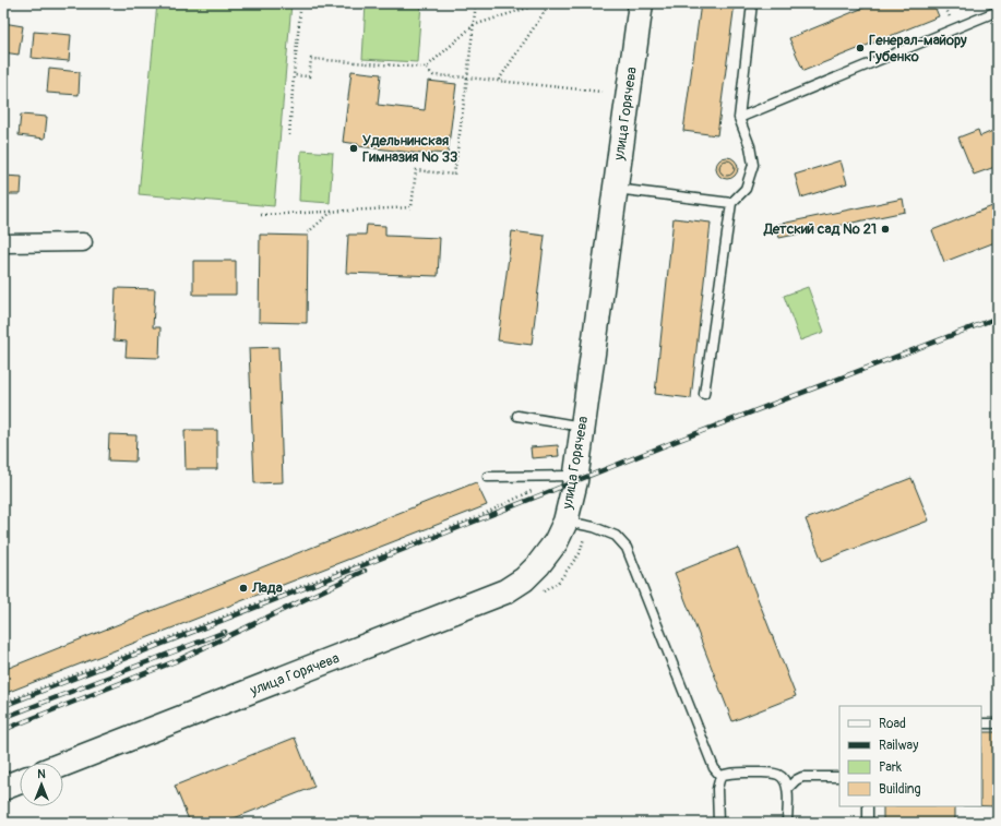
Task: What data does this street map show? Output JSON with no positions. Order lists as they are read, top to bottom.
{
  "streets": {
    "main road": ["улица Горячева"]
  },
  "places": [
    "Генерал-майору Губенко",
    "Удельнинская Гимназия № 33",
    "Детский сад № 21",
    "Лада"
  ],
  "legend": [
    "Road",
    "Railway",
    "Park",
    "Building"
  ],
  "north": "top"
}
